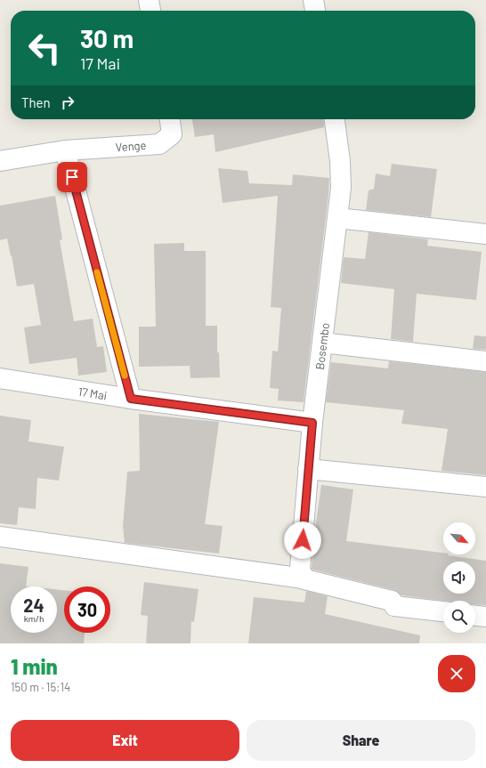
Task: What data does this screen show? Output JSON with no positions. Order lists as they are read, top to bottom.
{
  "streets": {
    "street": ["Venge", "Bosembo", "17 Mai"]
  },
  "crossings": [
    ["Bosembo", "17 Mai"]
  ],
  "north": "bottom right",
  "page": {
    "turn": ["30 m", "17 Mai"],
    "then": "Then",
    "speed": "24 km/h",
    "limit": "30",
    "heading": ["1 min", "150 m · 15:14"],
    "buttons": ["Exit", "Share"]
  }
}
